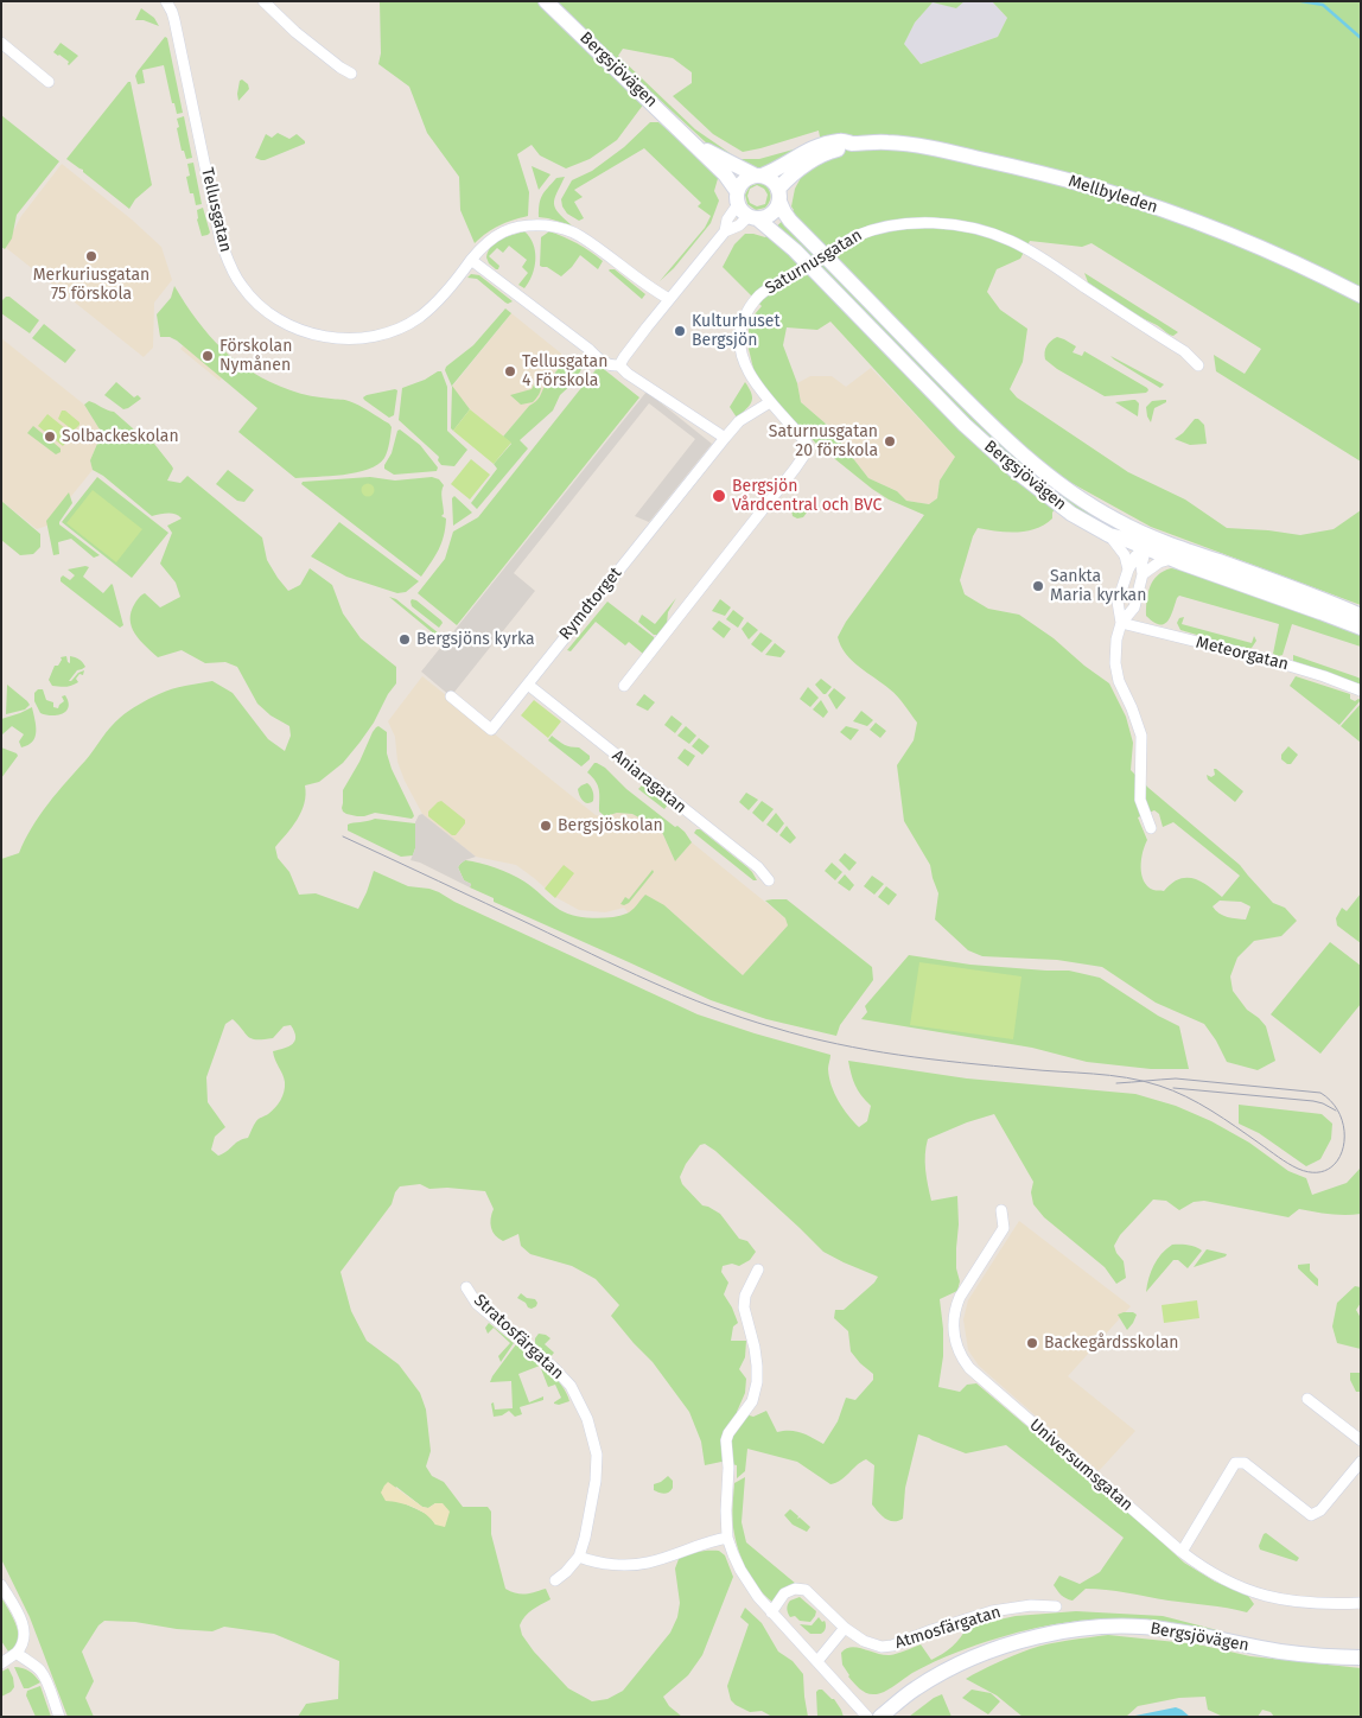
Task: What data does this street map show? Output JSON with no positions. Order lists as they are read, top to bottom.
{
  "streets": {
    "street": [
      "Bergsjövägen",
      "Mellbyleden",
      "Tellusgatan",
      "Saturnusgatan",
      "Rymdtorget",
      "Meteorgatan",
      "Aniaragatan",
      "Stratosfärgatan",
      "Universumsgatan",
      "Atmosfärgatan"
    ]
  },
  "crossings": [
    ["Bergsjövägen", "Mellbyleden"],
    ["Saturnusgatan", "Rymdtorget"],
    ["Rymdtorget", "Aniaragatan"]
  ],
  "places": [
    "Merkuriusgatan 75 förskola",
    "Kulturhuset Bergsjön",
    "Förskolan Nymånen",
    "Tellusgatan 4 Förskola",
    "Solbackeskolan",
    "Saturnusgatan 20 förskola",
    "Bergsjön Vårdcentral och BVC",
    "Sankta Maria kyrkan",
    "Bergsjöns kyrka",
    "Bergsjöskolan",
    "Backegårdsskolan"
  ]
}
